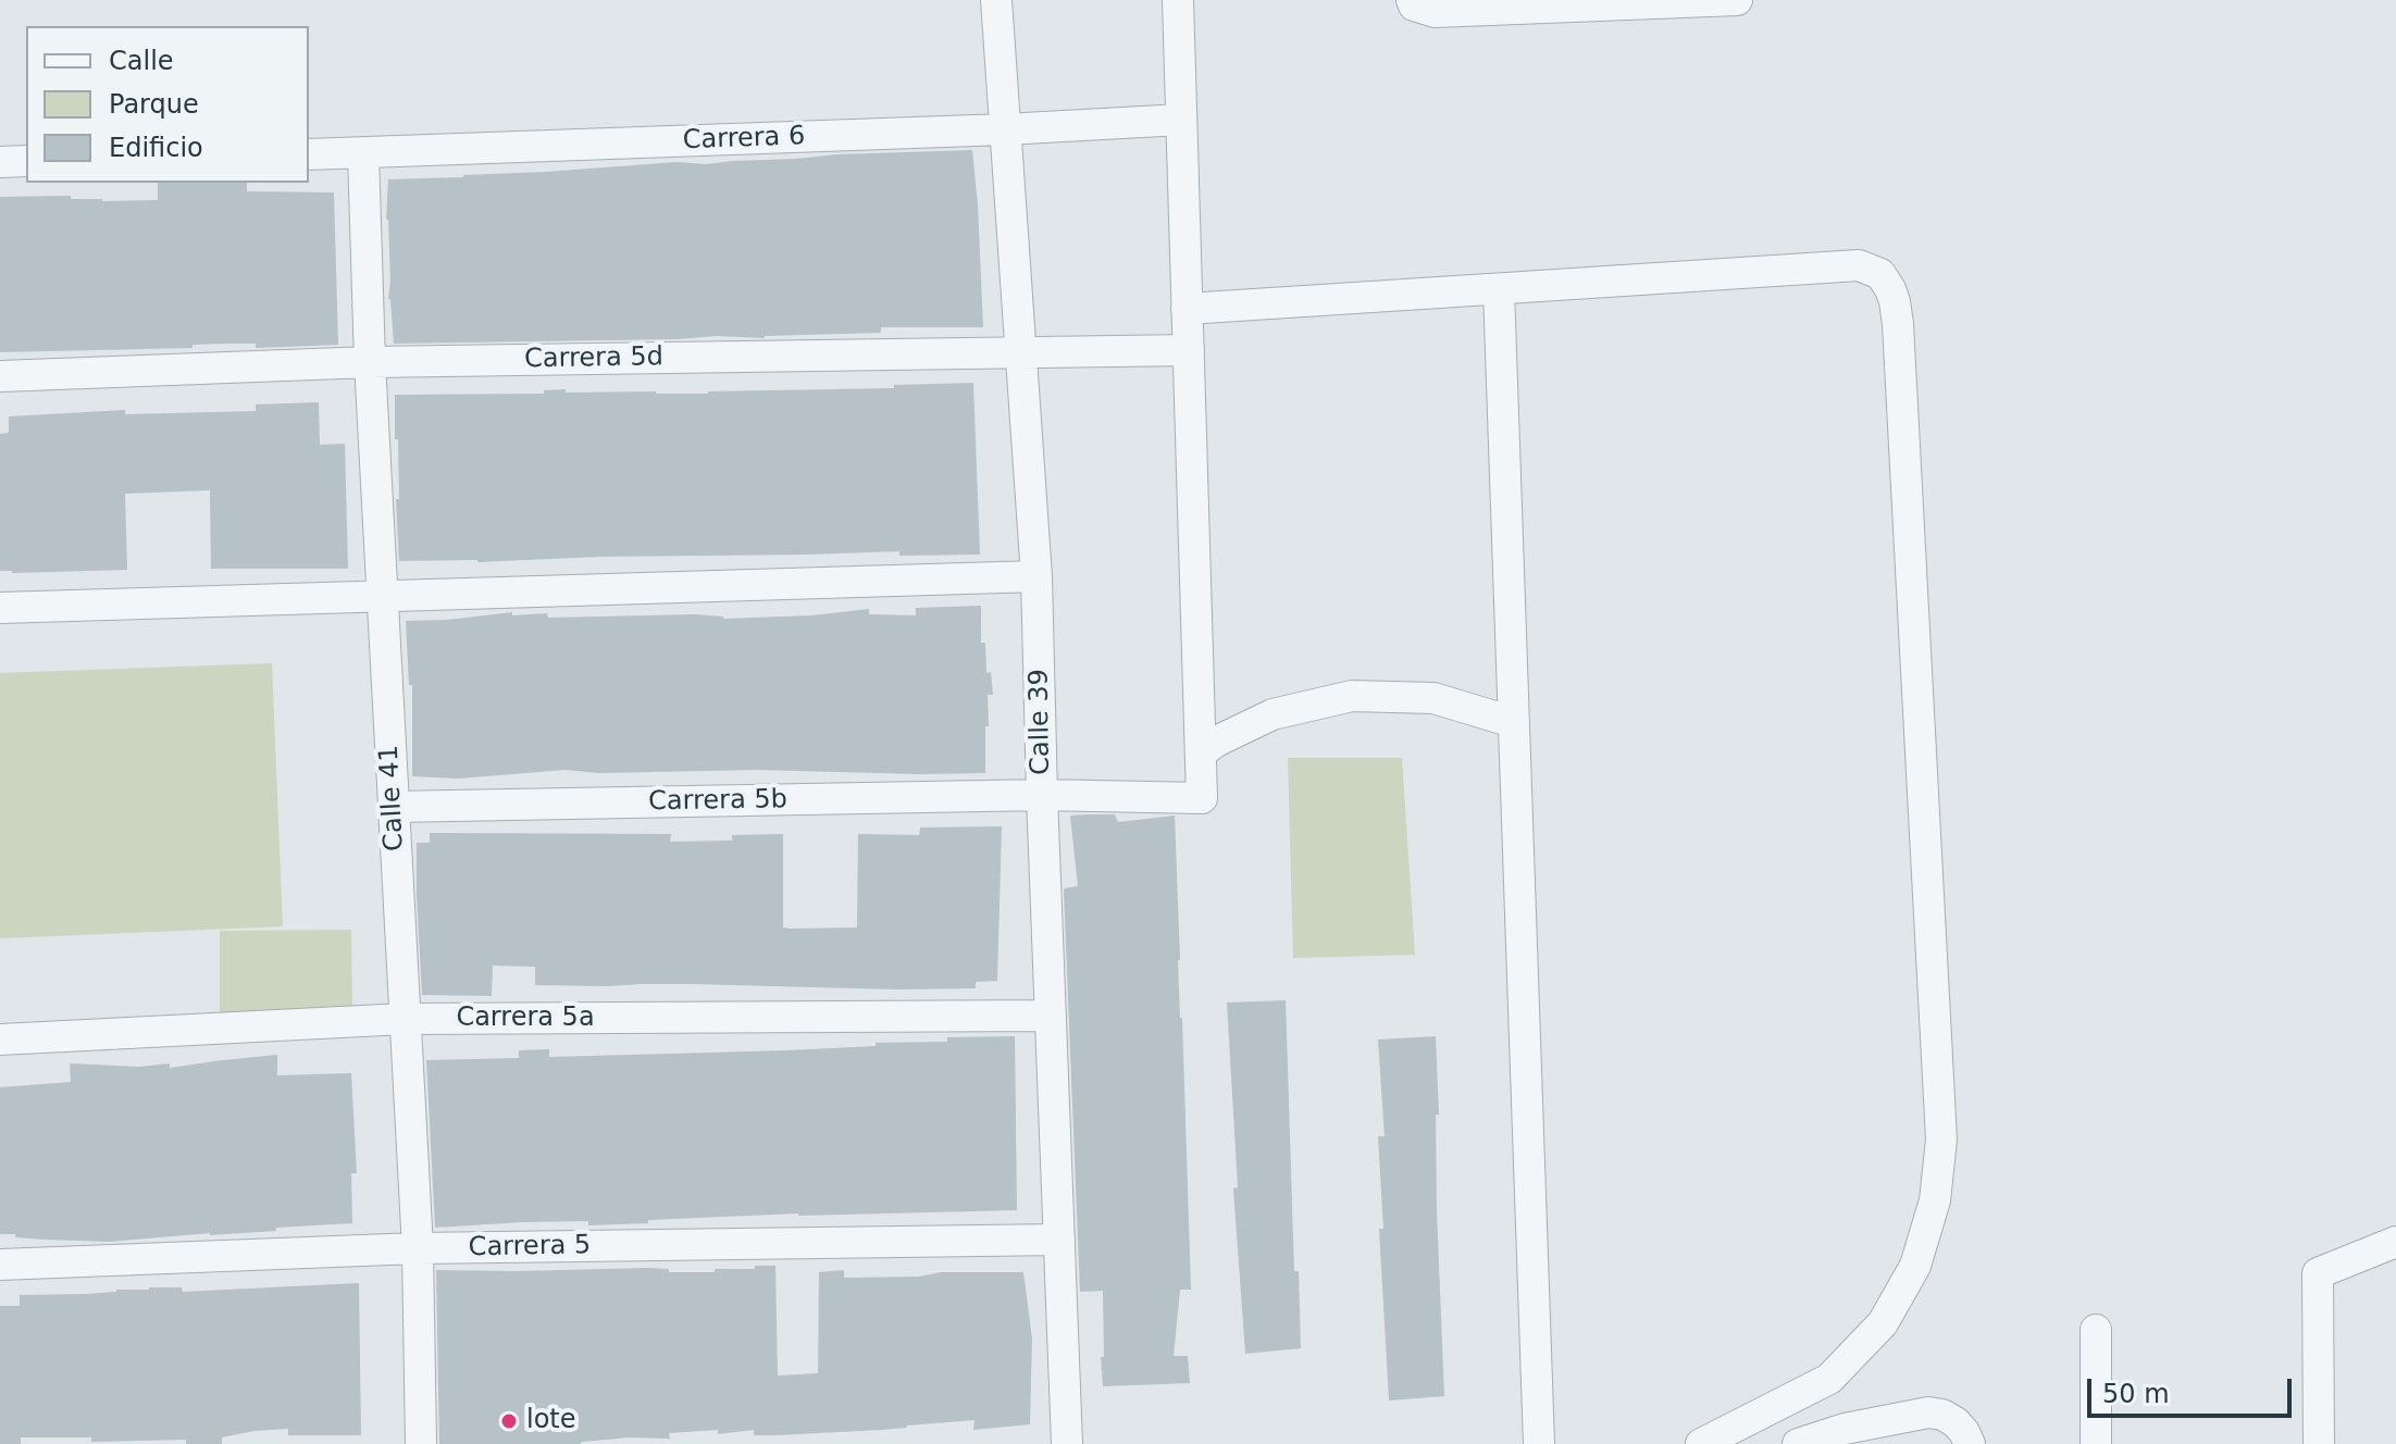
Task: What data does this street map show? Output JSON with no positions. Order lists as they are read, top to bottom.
{
  "streets": {
    "street": [
      "Carrera 6",
      "Carrera 5d",
      "Calle 39",
      "Calle 41",
      "Carrera 5b",
      "Carrera 5a",
      "Carrera 5"
    ]
  },
  "crossings": [
    ["Carrera 6", "Calle 39"],
    ["Carrera 6", "Calle 41"],
    ["Carrera 5d", "Calle 39"],
    ["Carrera 5d", "Calle 41"],
    ["Calle 39", "Carrera 5b"],
    ["Calle 39", "Carrera 5a"],
    ["Calle 39", "Carrera 5"],
    ["Calle 41", "Carrera 5b"],
    ["Calle 41", "Carrera 5a"],
    ["Calle 41", "Carrera 5"]
  ],
  "places": ["lote"],
  "legend": ["Calle", "Parque", "Edificio"],
  "scale_bar": "50 m"
}
